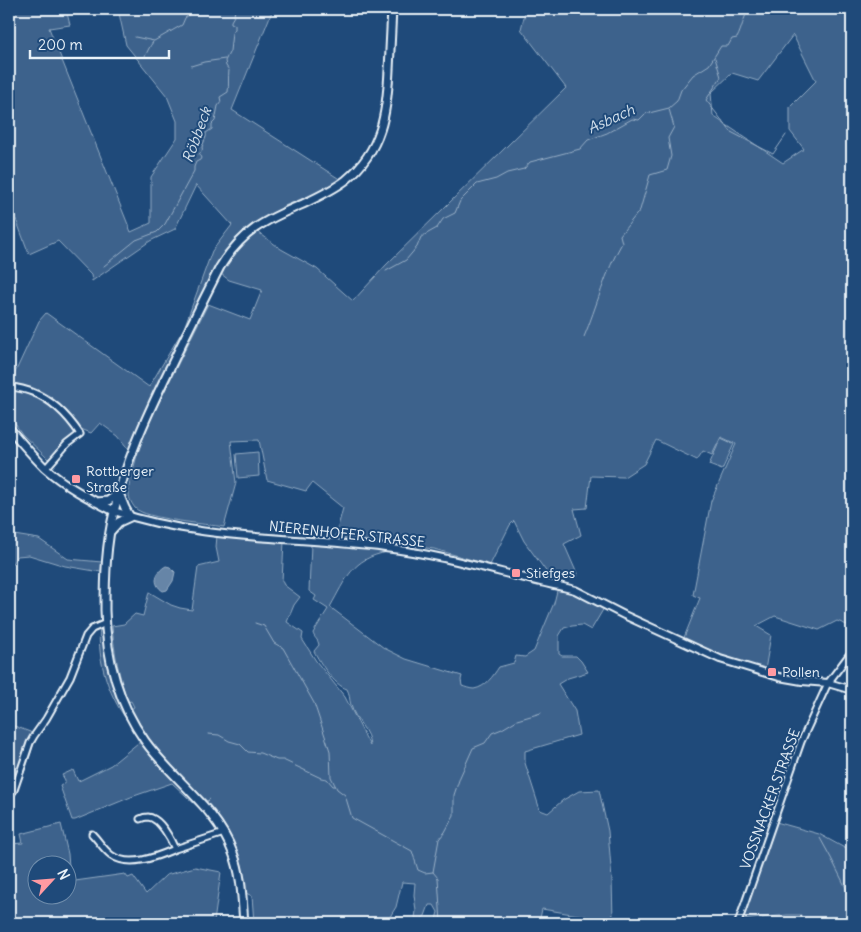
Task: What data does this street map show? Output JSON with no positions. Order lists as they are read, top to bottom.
{
  "streets": {
    "street": ["NIERENHOFER STRASSE", "VOSSNACKER STRASSE"]
  },
  "crossings": [
    ["NIERENHOFER STRASSE", "VOSSNACKER STRASSE"]
  ],
  "water": ["Asbach", "Röbbeck"],
  "places": {
    "transit": ["Rottberger Straße", "Stiefges", "Pollen"]
  },
  "scale_bar": "200 m",
  "north": "top right"
}
